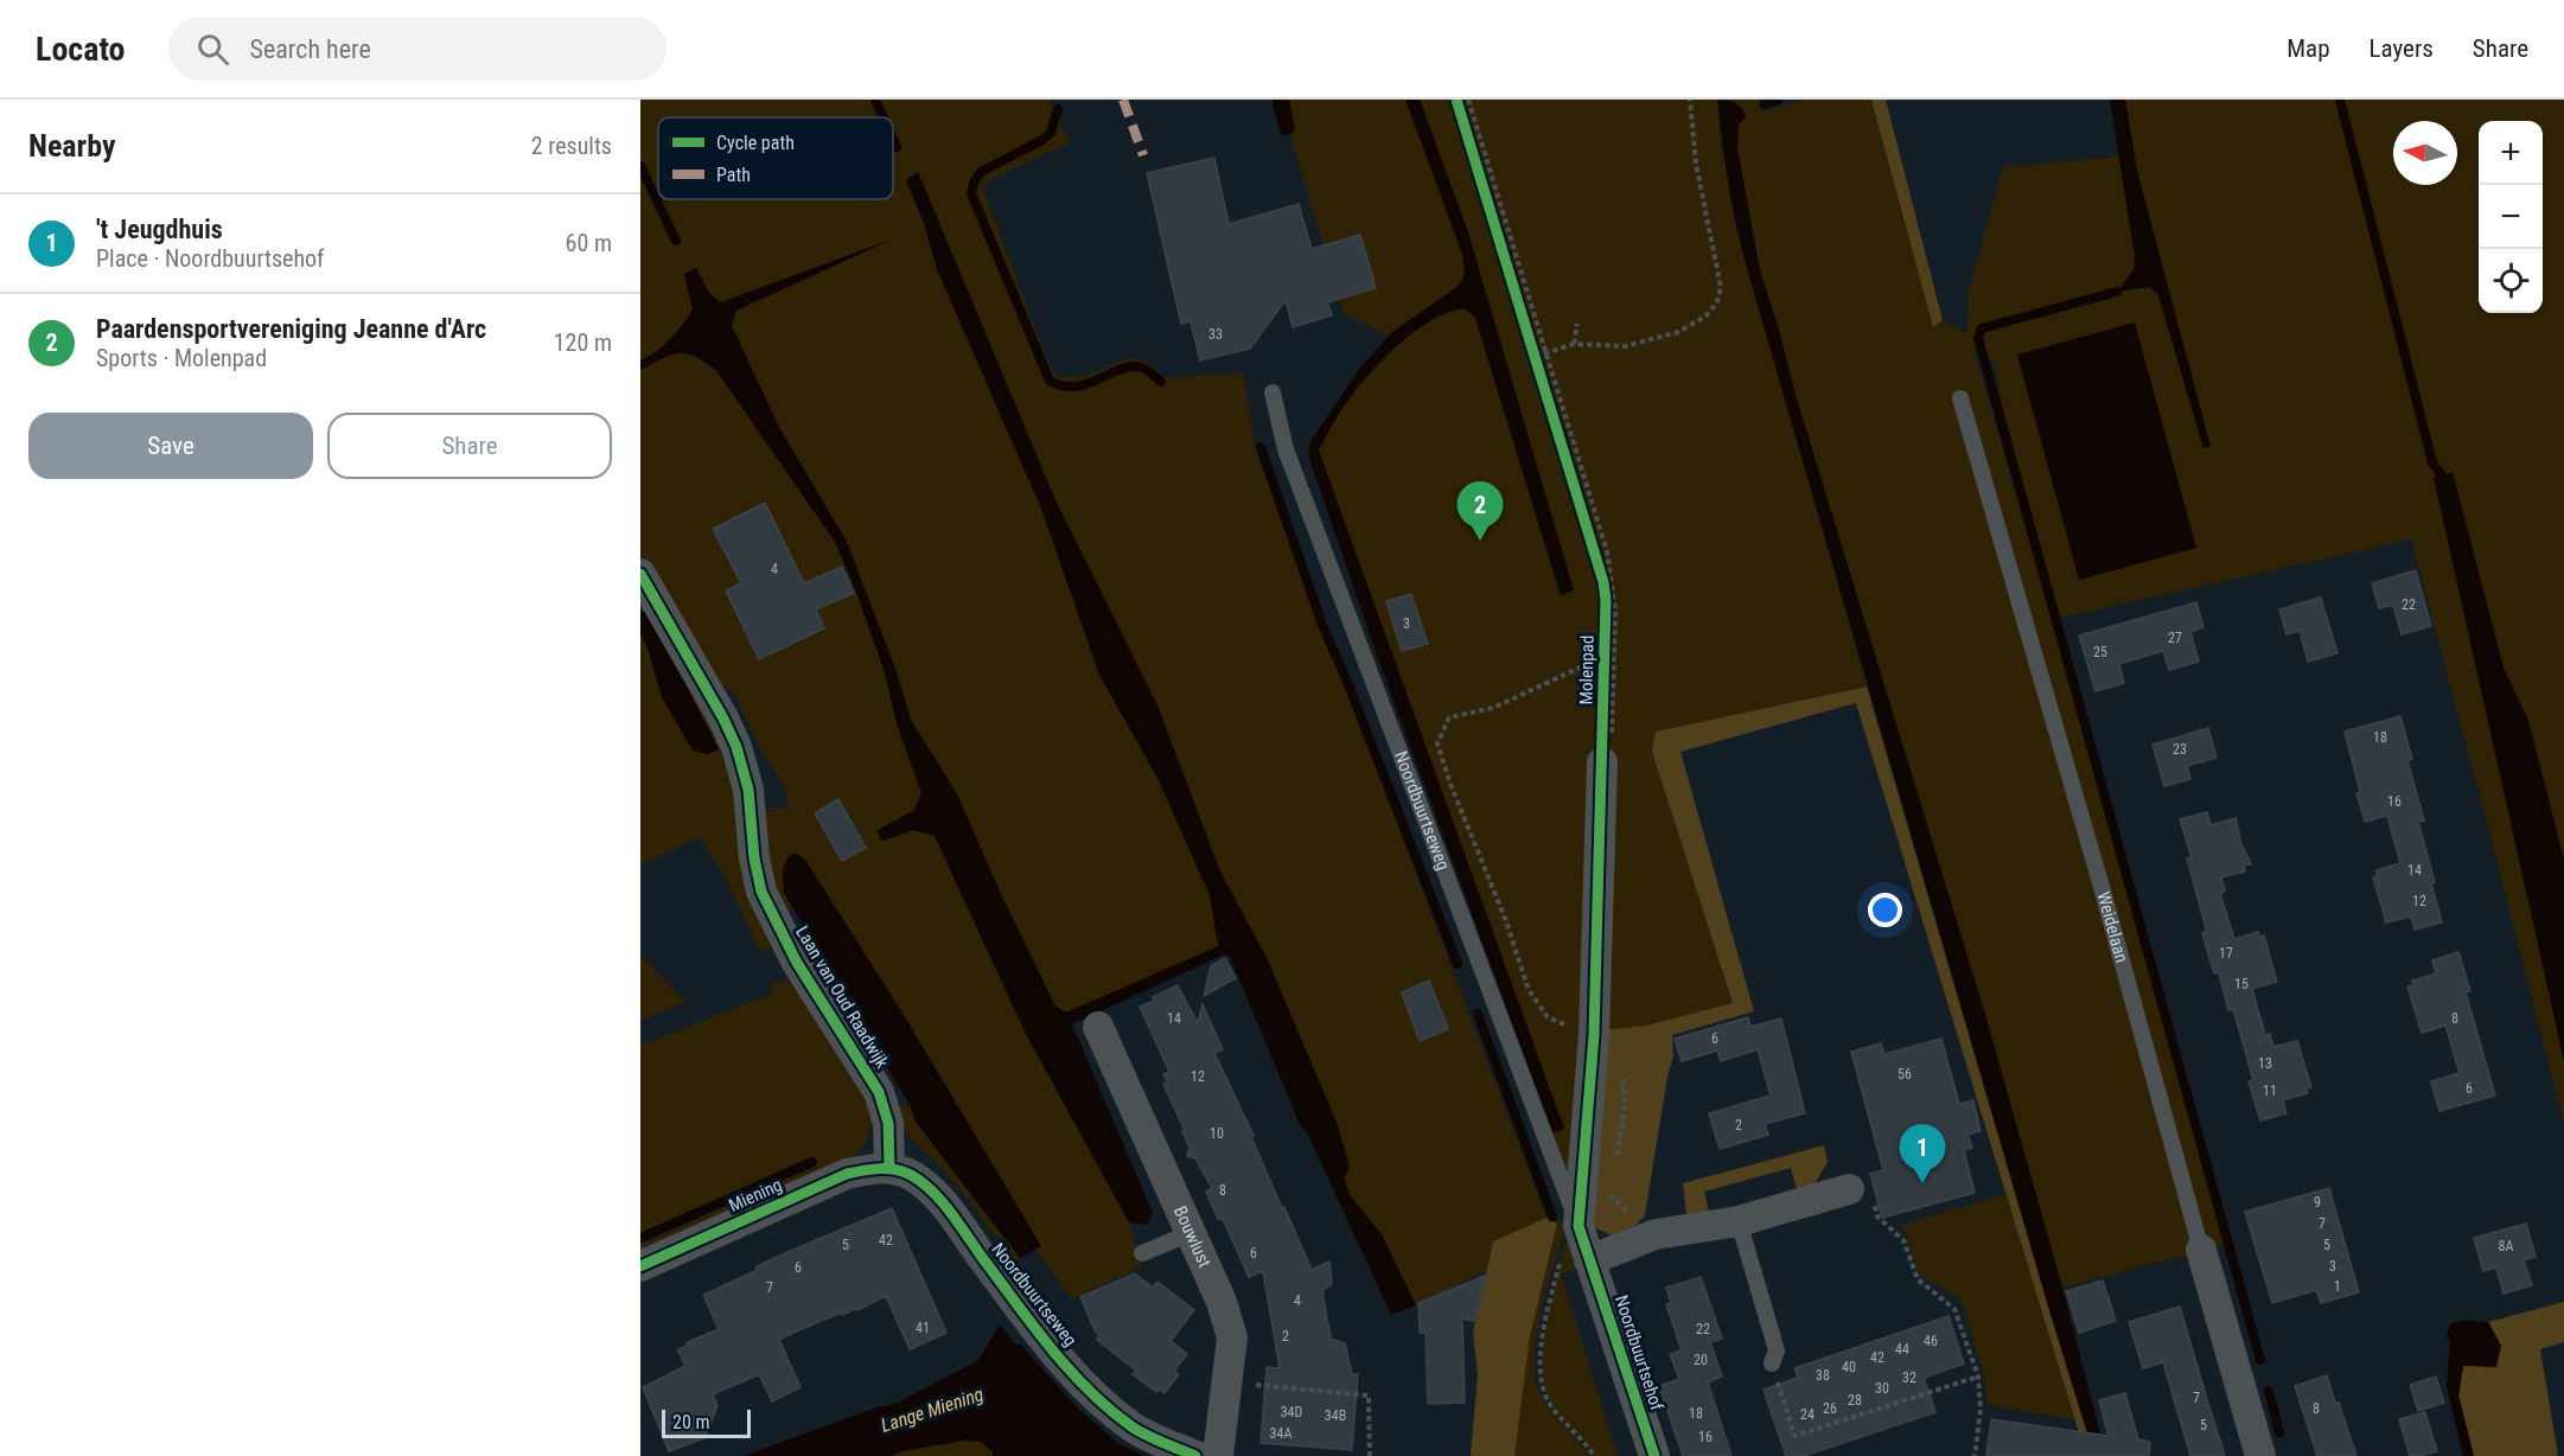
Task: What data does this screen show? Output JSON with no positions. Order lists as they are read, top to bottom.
{
  "streets": {
    "street": [
      "Noordbuurtseweg",
      "Weidelaan",
      "Laan van Oud Raadwijk",
      "Miening",
      "Bouwlust",
      "Noordbuurtsehof"
    ],
    "cycle path": ["Molenpad"]
  },
  "crossings": [
    ["Noordbuurtseweg", "Laan van Oud Raadwijk"],
    ["Noordbuurtseweg", "Miening"],
    ["Laan van Oud Raadwijk", "Miening"]
  ],
  "water": ["Lange Miening"],
  "house_numbers": [
    "33",
    "4",
    "22",
    "3",
    "27",
    "25",
    "18",
    "23",
    "16",
    "14",
    "12",
    "17",
    "15",
    "14",
    "8",
    "6",
    "13",
    "56",
    "12",
    "6",
    "11",
    "2",
    "10",
    "8",
    "9",
    "7",
    "42",
    "5",
    "5",
    "8A",
    "6",
    "3",
    "6",
    "1",
    "7",
    "4",
    "41",
    "22",
    "2",
    "46",
    "44",
    "42",
    "20",
    "40",
    "38",
    "32",
    "30",
    "7",
    "28",
    "26",
    "8",
    "34D",
    "18",
    "24",
    "34B",
    "5",
    "34A",
    "16"
  ],
  "legend": ["Cycle path", "Path"],
  "scale_bar": "20 m",
  "north": "left",
  "page": {
    "header": "Locato",
    "search": "Search here",
    "nav": ["Map", "Layers", "Share"],
    "heading": ["Nearby", "2 results"],
    "map_buttons": ["+", "−"],
    "list": [
      {
        "mark": "1",
        "name": "'t Jeugdhuis",
        "note": "Place · Noordbuurtsehof",
        "value": "60 m"
      },
      {
        "mark": "2",
        "name": "Paardensportvereniging Jeanne d'Arc",
        "note": "Sports · Molenpad",
        "value": "120 m"
      }
    ],
    "buttons": ["Save", "Share"],
    "pins": ["2", "1"],
    "scale": "20 m"
  }
}
